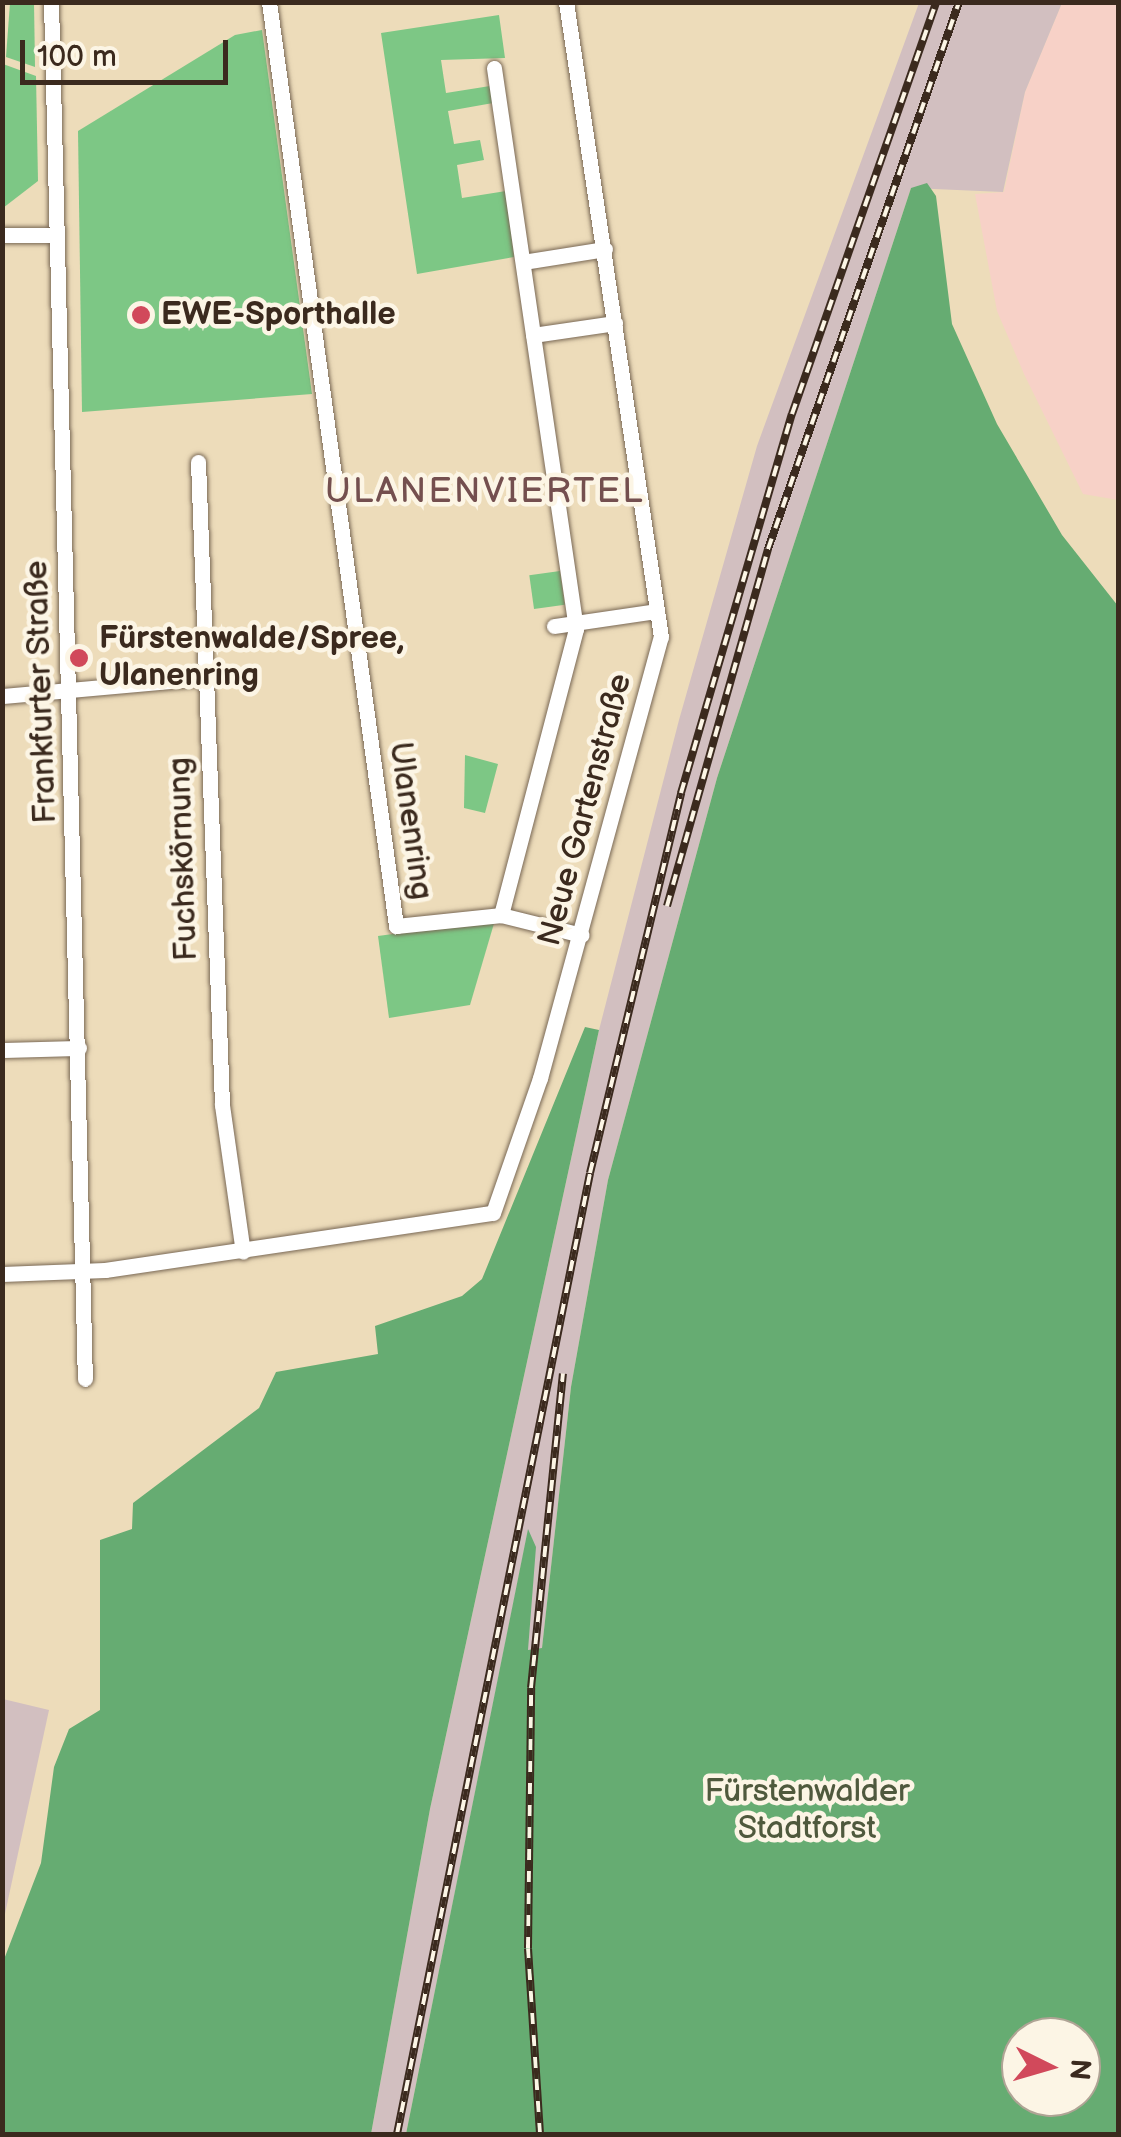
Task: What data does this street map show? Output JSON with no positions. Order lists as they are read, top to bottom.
{
  "streets": {
    "street": [
      "Frankfurter Straße",
      "Neue Gartenstraße",
      "Ulanenring",
      "Fuchskörnung"
    ]
  },
  "crossings": [
    ["Frankfurter Straße", "Neue Gartenstraße"],
    ["Neue Gartenstraße", "Ulanenring"],
    ["Neue Gartenstraße", "Fuchskörnung"]
  ],
  "districts": ["ULANENVIERTEL"],
  "parks": ["Fürstenwalder Stadtforst"],
  "places": ["EWE-Sporthalle", "Fürstenwalde/Spree, Ulanenring"],
  "scale_bar": "100 m",
  "north": "right"
}
